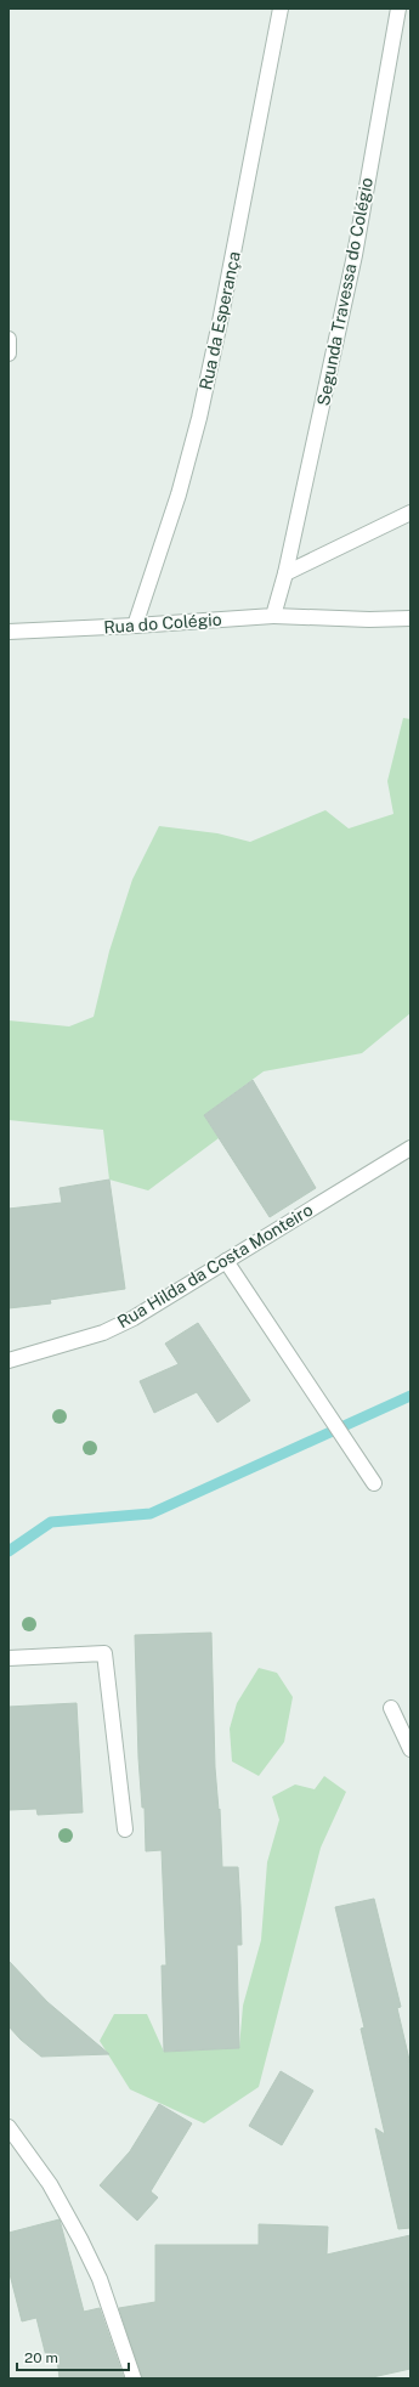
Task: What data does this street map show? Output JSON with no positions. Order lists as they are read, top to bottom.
{
  "streets": {
    "street": [
      "Segunda Travessa do Colégio",
      "Rua da Esperança",
      "Rua do Colégio",
      "Rua Hilda da Costa Monteiro"
    ]
  },
  "crossings": [
    ["Rua da Esperança", "Rua do Colégio"]
  ],
  "scale_bar": "20 m"
}
